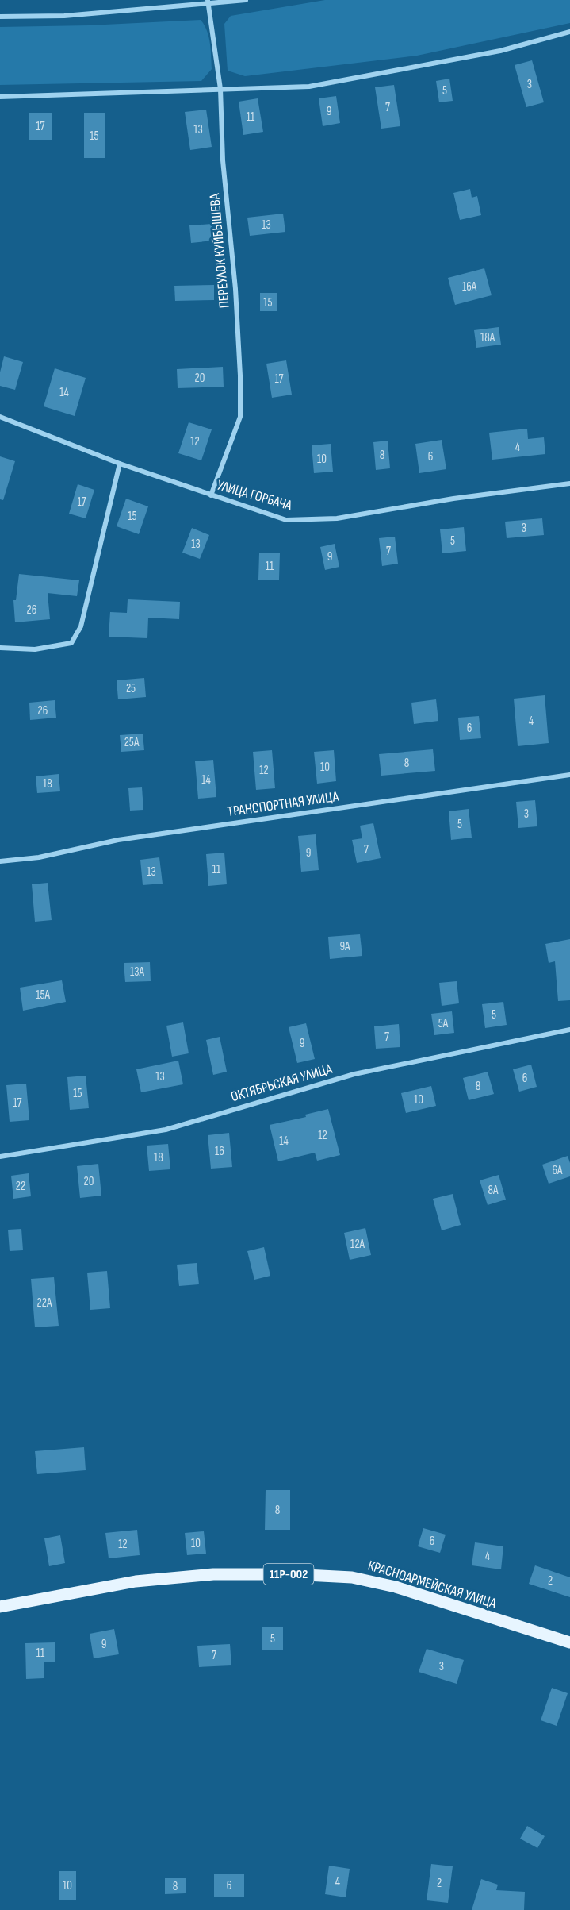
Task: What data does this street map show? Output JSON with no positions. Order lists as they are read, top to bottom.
{
  "streets": {
    "main road": ["11Р-002", "КРАСНОАРМЕЙСКАЯ УЛИЦА"],
    "street": [
      "ПЕРЕУЛОК КУЙБЫШЕВА",
      "УЛИЦА ГОРБАЧА",
      "ТРАНСПОРТНАЯ УЛИЦА",
      "ОКТЯБРЬСКАЯ УЛИЦА"
    ]
  },
  "crossings": [
    ["ПЕРЕУЛОК КУЙБЫШЕВА", "УЛИЦА ГОРБАЧА"]
  ],
  "house_numbers": [
    "3",
    "5",
    "7",
    "9",
    "11",
    "17",
    "13",
    "15",
    "13",
    "16А",
    "15",
    "18А",
    "20",
    "17",
    "14",
    "12",
    "4",
    "8",
    "6",
    "10",
    "17",
    "15",
    "3",
    "5",
    "13",
    "7",
    "9",
    "11",
    "26",
    "25",
    "26",
    "4",
    "6",
    "25А",
    "8",
    "10",
    "12",
    "14",
    "18",
    "3",
    "5",
    "7",
    "9",
    "11",
    "13",
    "9А",
    "13А",
    "15А",
    "5",
    "5А",
    "7",
    "9",
    "13",
    "6",
    "8",
    "15",
    "10",
    "17",
    "12",
    "14",
    "16",
    "18",
    "6А",
    "20",
    "22",
    "8А",
    "12А",
    "22А",
    "8",
    "6",
    "10",
    "12",
    "4",
    "2",
    "5",
    "9",
    "11",
    "7",
    "3",
    "4",
    "2",
    "10",
    "6",
    "8"
  ]
}
